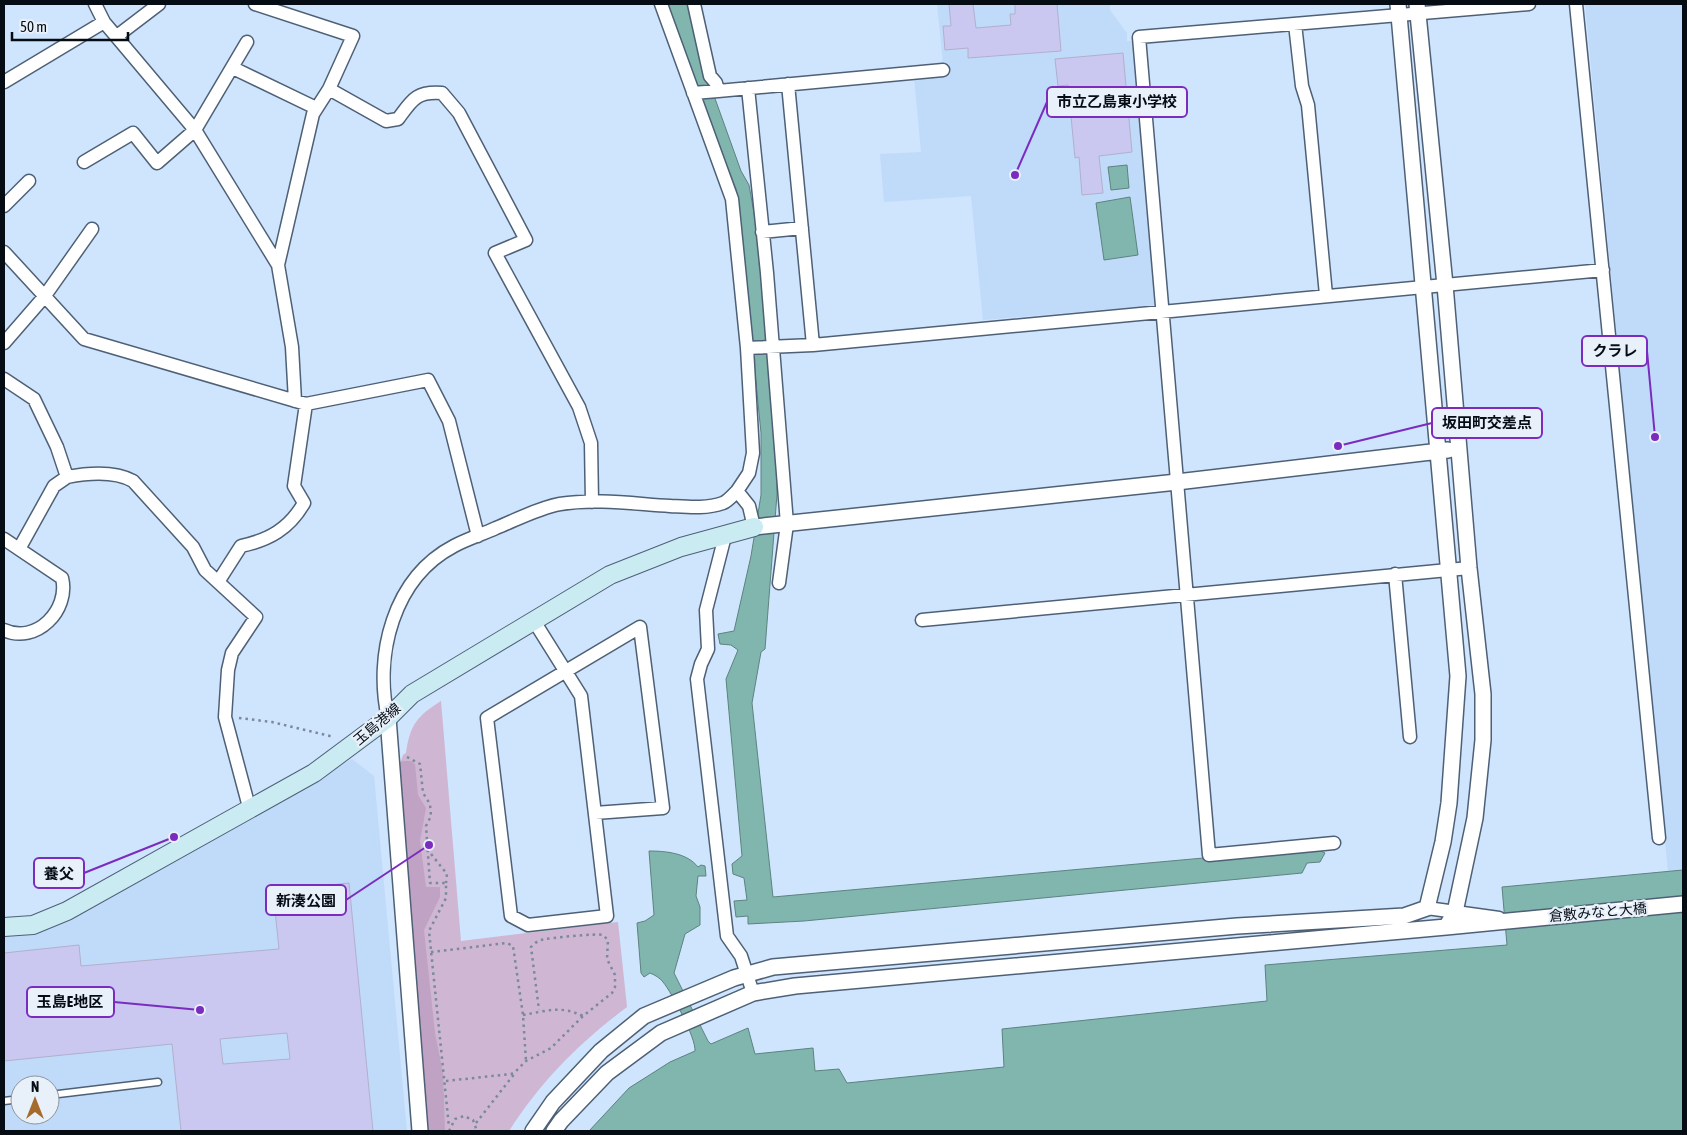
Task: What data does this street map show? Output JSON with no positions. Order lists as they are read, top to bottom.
{
  "streets": {
    "main road": ["玉島港線"],
    "street": ["倉敷みなと大橋"]
  },
  "places": [
    "市立乙島東小学校",
    "クラレ",
    "坂田町交差点",
    "養父",
    "新湊公園",
    "玉島E地区"
  ],
  "scale_bar": "50 m",
  "north": "top"
}
